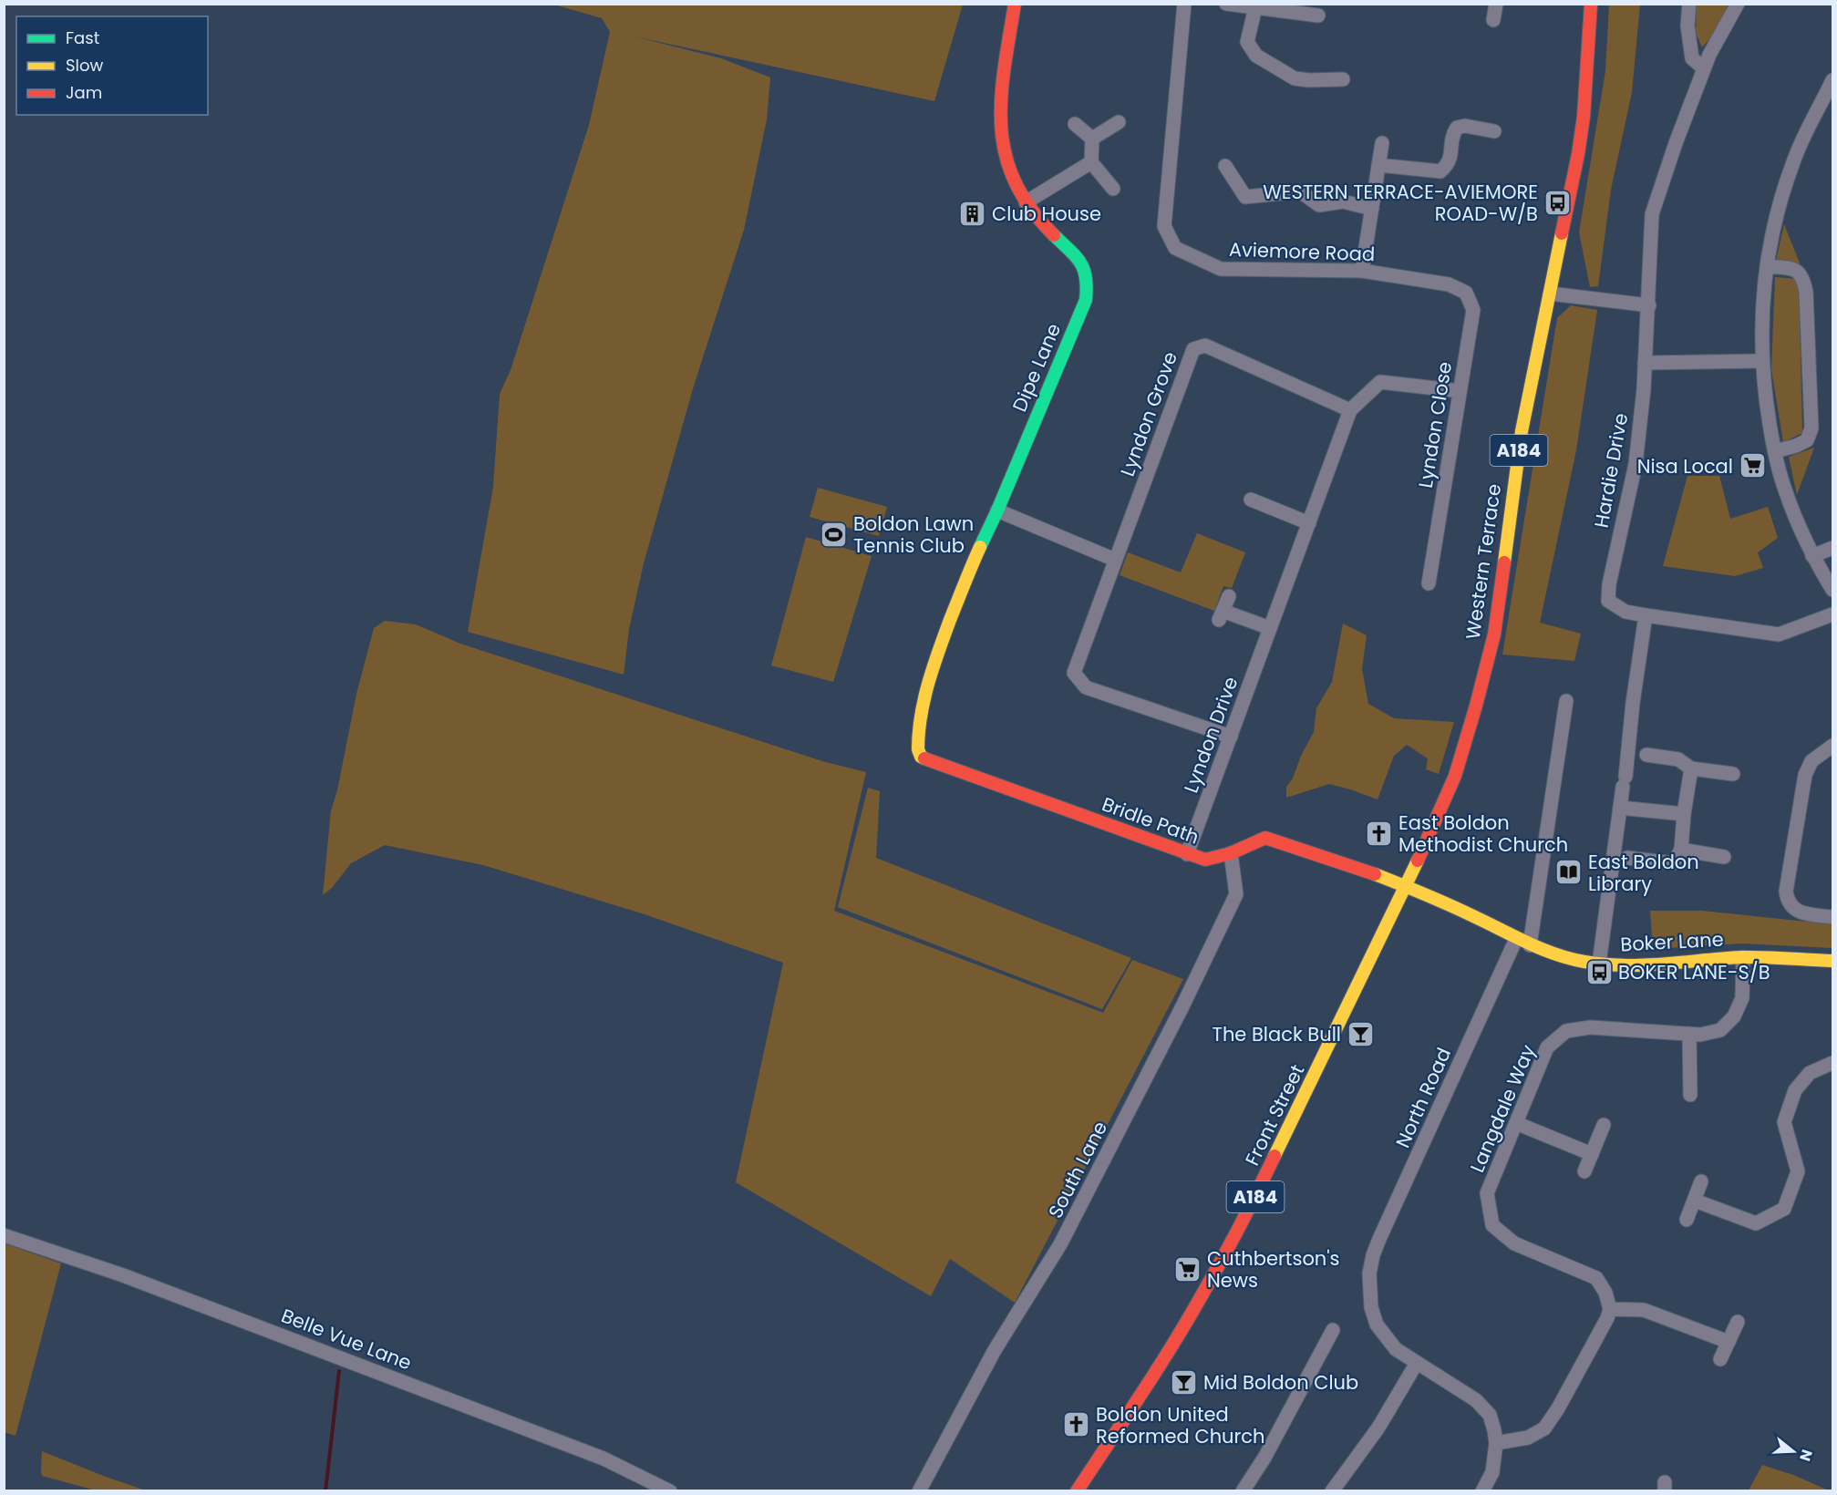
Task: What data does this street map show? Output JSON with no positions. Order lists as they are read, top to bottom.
{
  "streets": {
    "street": [
      "Aviemore Road",
      "Dipe Lane",
      "Lyndon Grove",
      "Lyndon Close",
      "A184",
      "Hardie Drive",
      "Western Terrace",
      "Lyndon Drive",
      "Bridle Path",
      "Boker Lane",
      "North Road",
      "Langdale Way",
      "Front Street",
      "South Lane",
      "Belle Vue Lane"
    ]
  },
  "crossings": [
    ["Aviemore Road", "Lyndon Close"],
    ["Dipe Lane", "Bridle Path"],
    ["Lyndon Grove", "Lyndon Drive"],
    ["Lyndon Close", "Lyndon Drive"],
    ["Western Terrace", "Bridle Path"],
    ["Western Terrace", "Front Street"],
    ["Lyndon Drive", "Bridle Path"],
    ["Bridle Path", "Boker Lane"],
    ["Bridle Path", "North Road"],
    ["Bridle Path", "Front Street"],
    ["Bridle Path", "South Lane"],
    ["Boker Lane", "North Road"],
    ["Boker Lane", "Langdale Way"]
  ],
  "places": {
    "bus stop": ["WESTERN TERRACE-AVIEMORE ROAD-W/B", "BOKER LANE-S/B"],
    "building": ["Club House"],
    "supermarket": ["Nisa Local", "Cuthbertson's News"],
    "sports": ["Boldon Lawn Tennis Club"],
    "church": ["East Boldon Methodist Church", "Boldon United Reformed Church"],
    "library": ["East Boldon Library"],
    "bar": ["The Black Bull", "Mid Boldon Club"]
  },
  "legend": ["Fast", "Slow", "Jam"],
  "north": "right"
}
